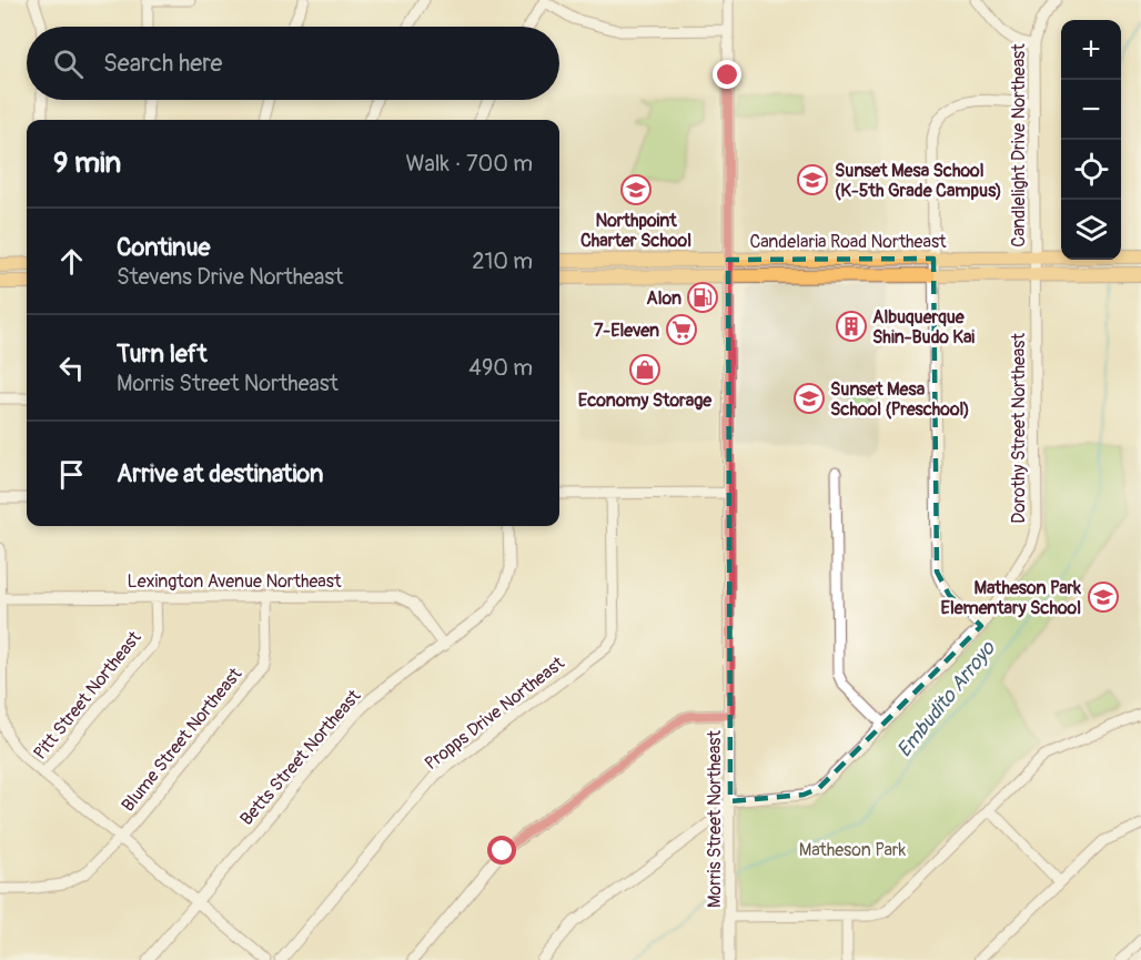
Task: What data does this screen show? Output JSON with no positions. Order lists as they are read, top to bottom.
{
  "streets": {
    "main road": ["Candelaria Road Northeast"],
    "street": [
      "Candlelight Drive Northeast",
      "Dorothy Street Northeast",
      "Lexington Avenue Northeast",
      "Pitt Street Northeast",
      "Propps Drive Northeast",
      "Blume Street Northeast",
      "Betts Street Northeast",
      "Morris Street Northeast"
    ]
  },
  "crossings": [
    ["Candlelight Drive Northeast", "Candelaria Road Northeast"],
    ["Candlelight Drive Northeast", "Dorothy Street Northeast"],
    ["Candelaria Road Northeast", "Dorothy Street Northeast"],
    ["Candelaria Road Northeast", "Morris Street Northeast"],
    ["Dorothy Street Northeast", "Morris Street Northeast"],
    ["Lexington Avenue Northeast", "Pitt Street Northeast"],
    ["Lexington Avenue Northeast", "Blume Street Northeast"],
    ["Lexington Avenue Northeast", "Betts Street Northeast"]
  ],
  "water": ["Embudito Arroyo"],
  "parks": ["Matheson Park"],
  "places": {
    "school or university": [
      "Sunset Mesa School (K-5th Grade Campus)",
      "Northpoint Charter School",
      "Sunset Mesa School (Preschool)",
      "Matheson Park Elementary School"
    ],
    "fuel station": ["Alon"],
    "building": ["Albuquerque Shin-Budo Kai"],
    "supermarket": ["7-Eleven"],
    "shop": ["Economy Storage"]
  },
  "page": {
    "map_buttons": ["+", "−"],
    "search": "Search here",
    "heading": ["9 min", "Walk · 700 m"],
    "list": [
      ["Continue", "Stevens Drive Northeast", "210 m"],
      ["Turn left", "Morris Street Northeast", "490 m"],
      "Arrive at destination"
    ]
  }
}
